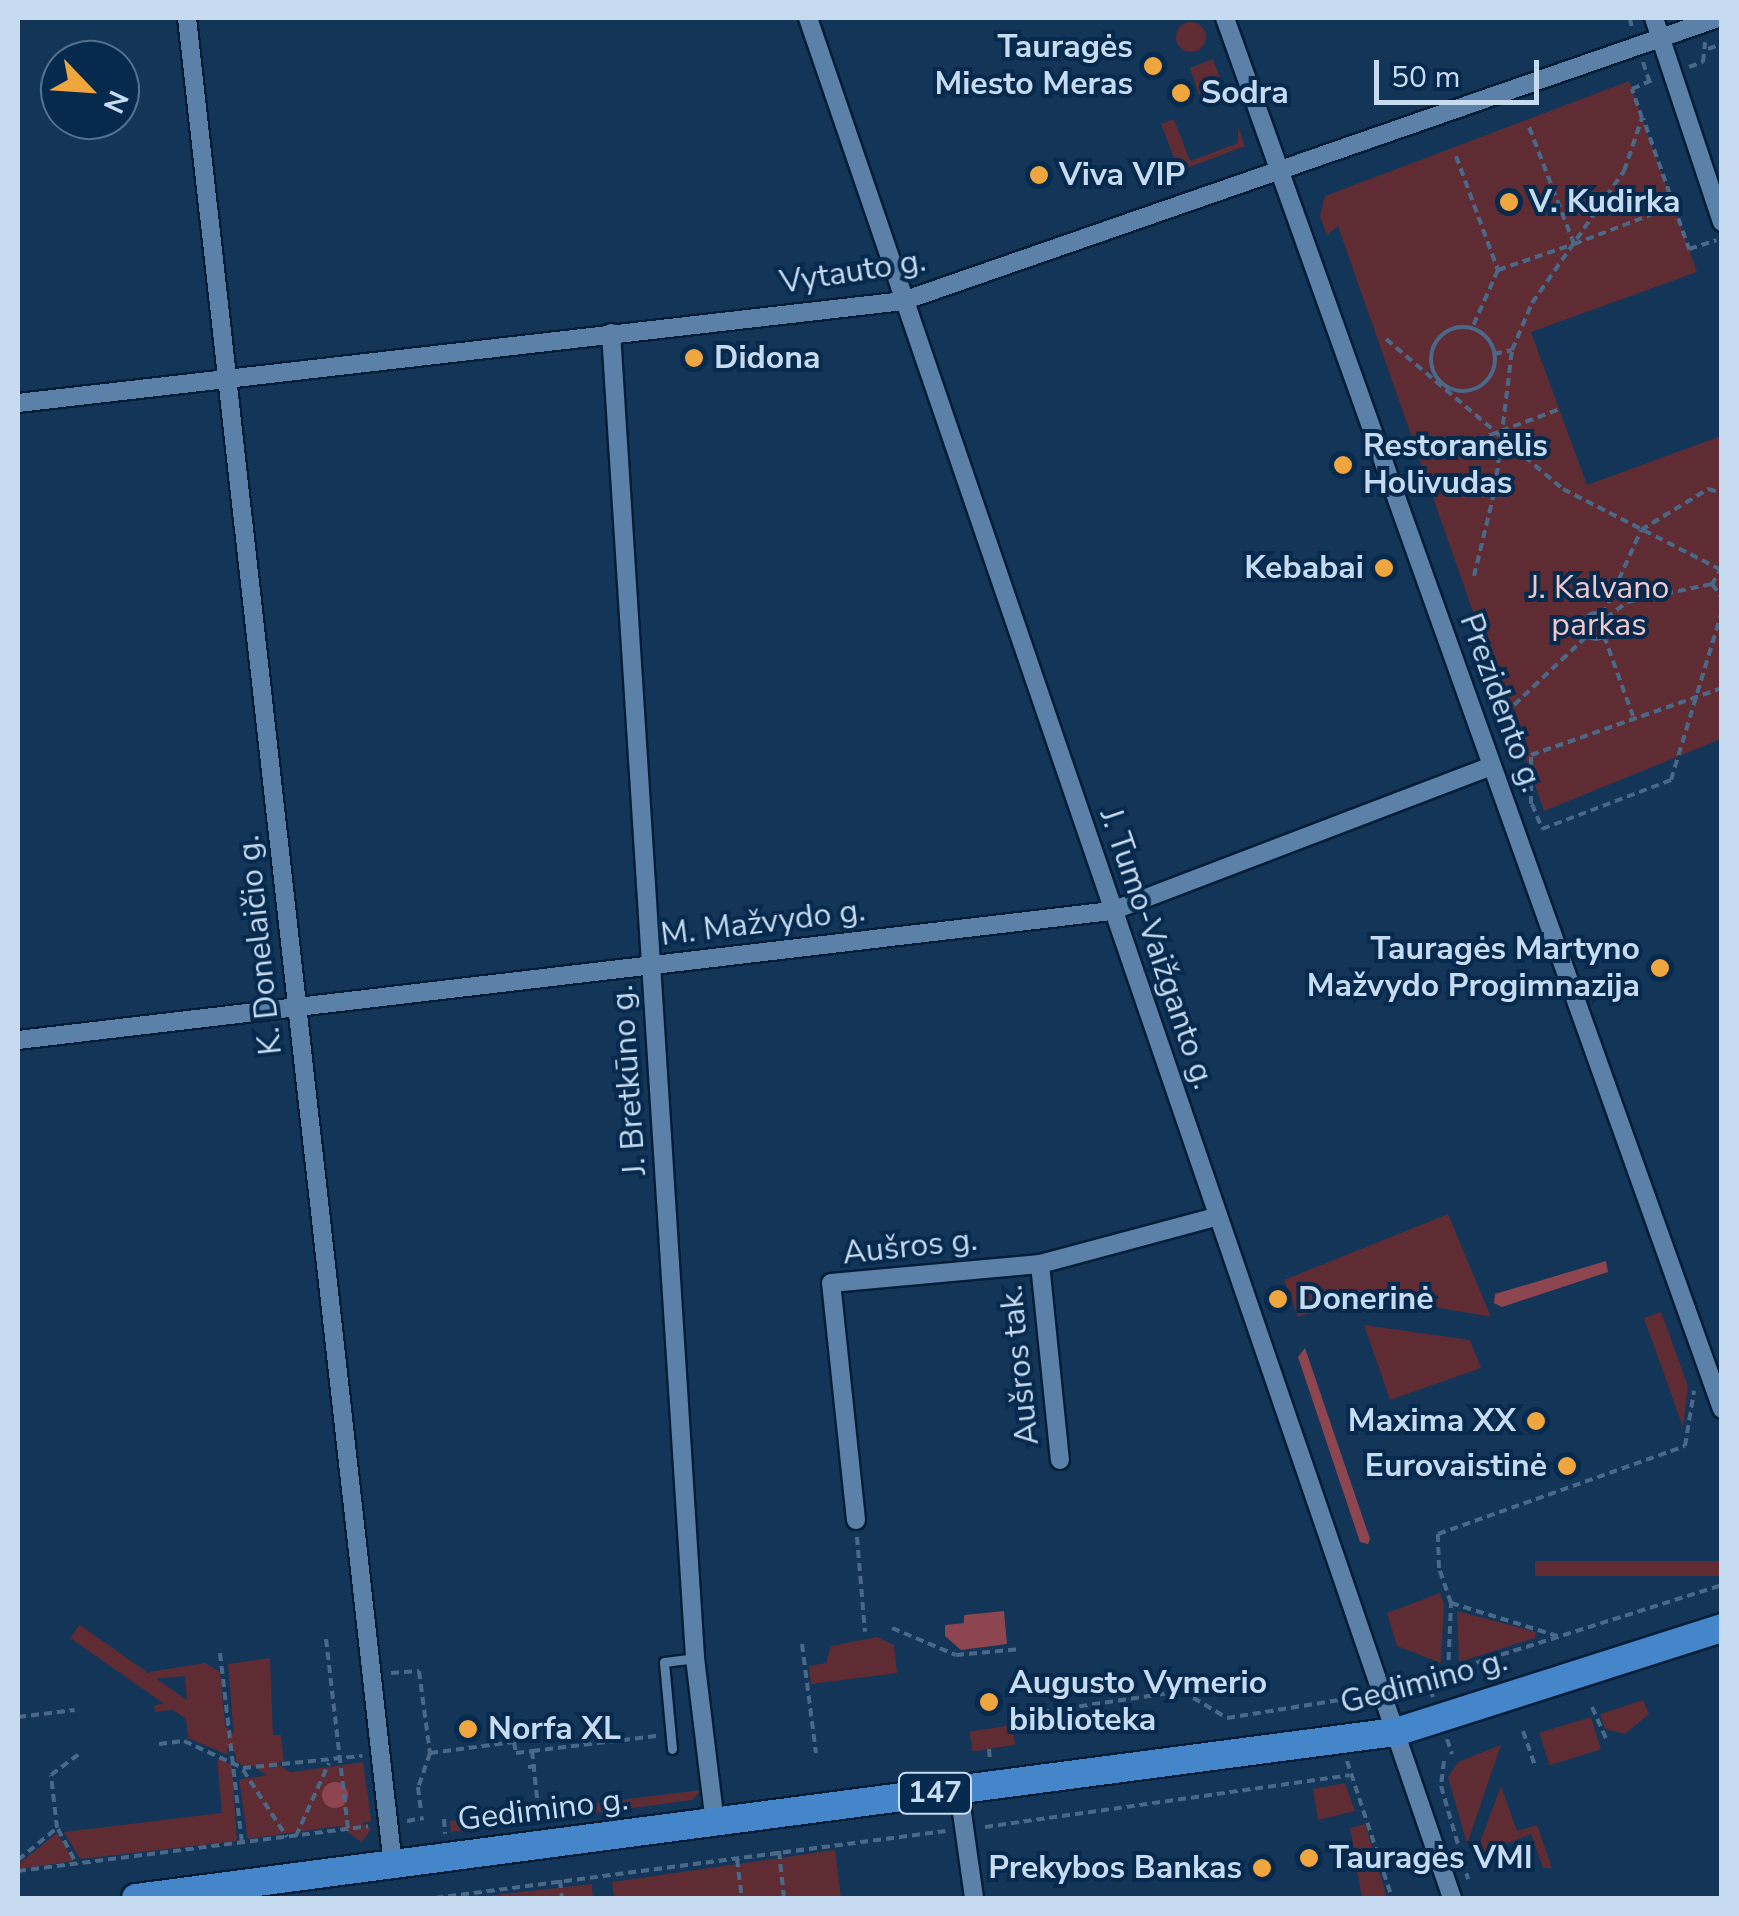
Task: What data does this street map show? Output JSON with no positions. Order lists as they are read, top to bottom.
{
  "streets": {
    "main road": ["Gedimino g.", "147"],
    "street": [
      "Vytauto g.",
      "Prezidento g.",
      "M. Mažvydo g.",
      "K. Donelaičio g.",
      "J. Tumo-Vaižganto g.",
      "J. Bretkūno g.",
      "Aušros g.",
      "Aušros tak."
    ]
  },
  "crossings": [
    ["Vytauto g.", "Prezidento g."],
    ["Vytauto g.", "K. Donelaičio g."],
    ["Vytauto g.", "J. Tumo-Vaižganto g."],
    ["Vytauto g.", "J. Bretkūno g."],
    ["Prezidento g.", "M. Mažvydo g."],
    ["M. Mažvydo g.", "K. Donelaičio g."],
    ["M. Mažvydo g.", "J. Tumo-Vaižganto g."],
    ["M. Mažvydo g.", "J. Bretkūno g."],
    ["K. Donelaičio g.", "Gedimino g."],
    ["J. Tumo-Vaižganto g.", "Aušros g."],
    ["J. Tumo-Vaižganto g.", "Gedimino g."],
    ["J. Bretkūno g.", "Gedimino g."],
    ["Aušros g.", "Aušros tak."]
  ],
  "parks": ["J. Kalvano parkas"],
  "places": [
    "Tauragės Miesto Meras",
    "Sodra",
    "Viva VIP",
    "V. Kudirka",
    "Didona",
    "Restoranėlis Holivudas",
    "Kebabai",
    "Tauragės Martyno Mažvydo Progimnazija",
    "Donerinė",
    "Maxima XX",
    "Eurovaistinė",
    "Augusto Vymerio biblioteka",
    "Norfa XL",
    "Tauragės VMI",
    "Prekybos Bankas"
  ],
  "scale_bar": "50 m",
  "north": "bottom right"
}
